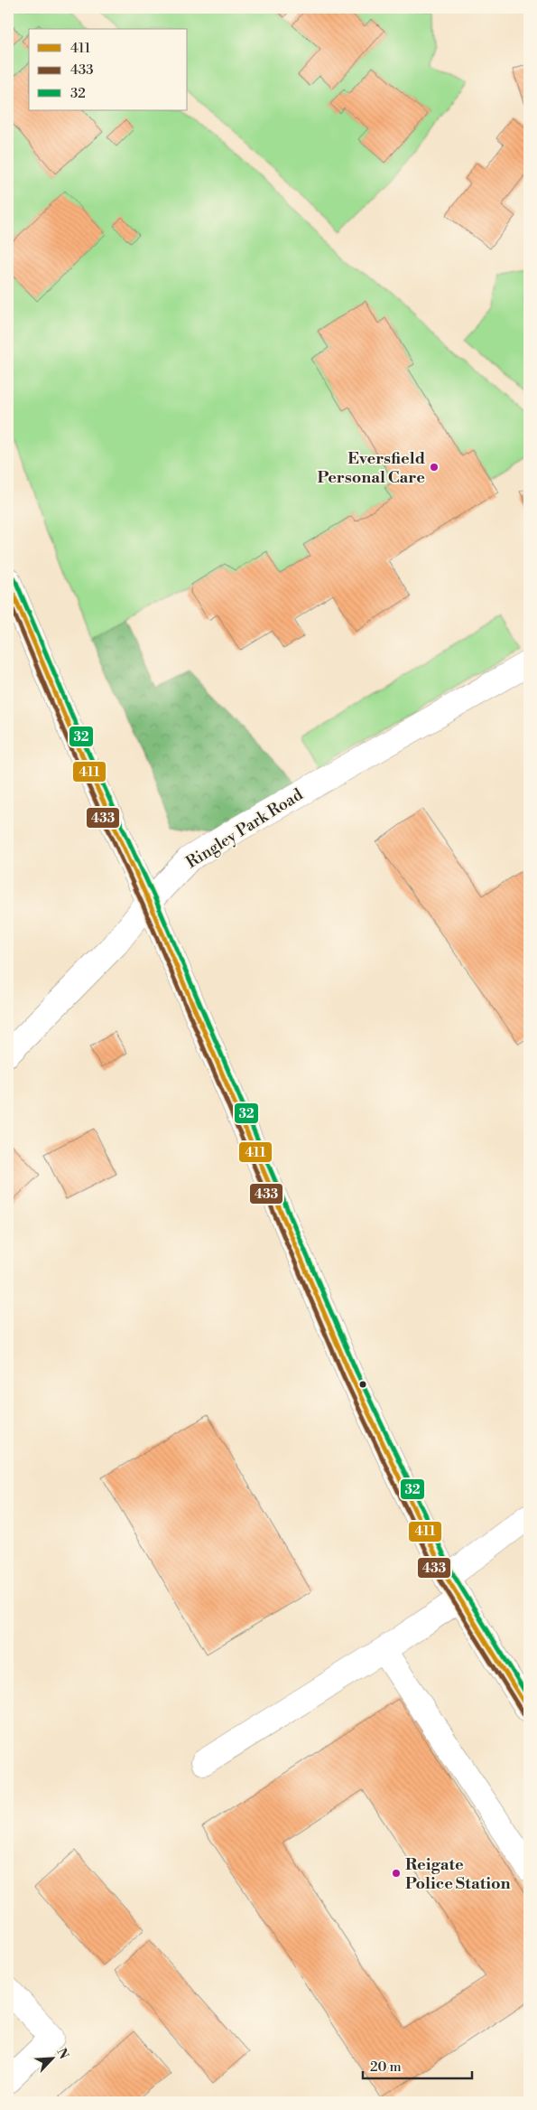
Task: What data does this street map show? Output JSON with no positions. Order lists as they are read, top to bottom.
{
  "streets": {
    "main road": ["Ringley Park Road"]
  },
  "places": ["Eversfield Personal Care", "Reigate Police Station"],
  "lines": ["transit line 32", "transit line 411", "transit line 433"],
  "legend": ["411", "433", "32"],
  "scale_bar": "20 m",
  "north": "top right"
}
